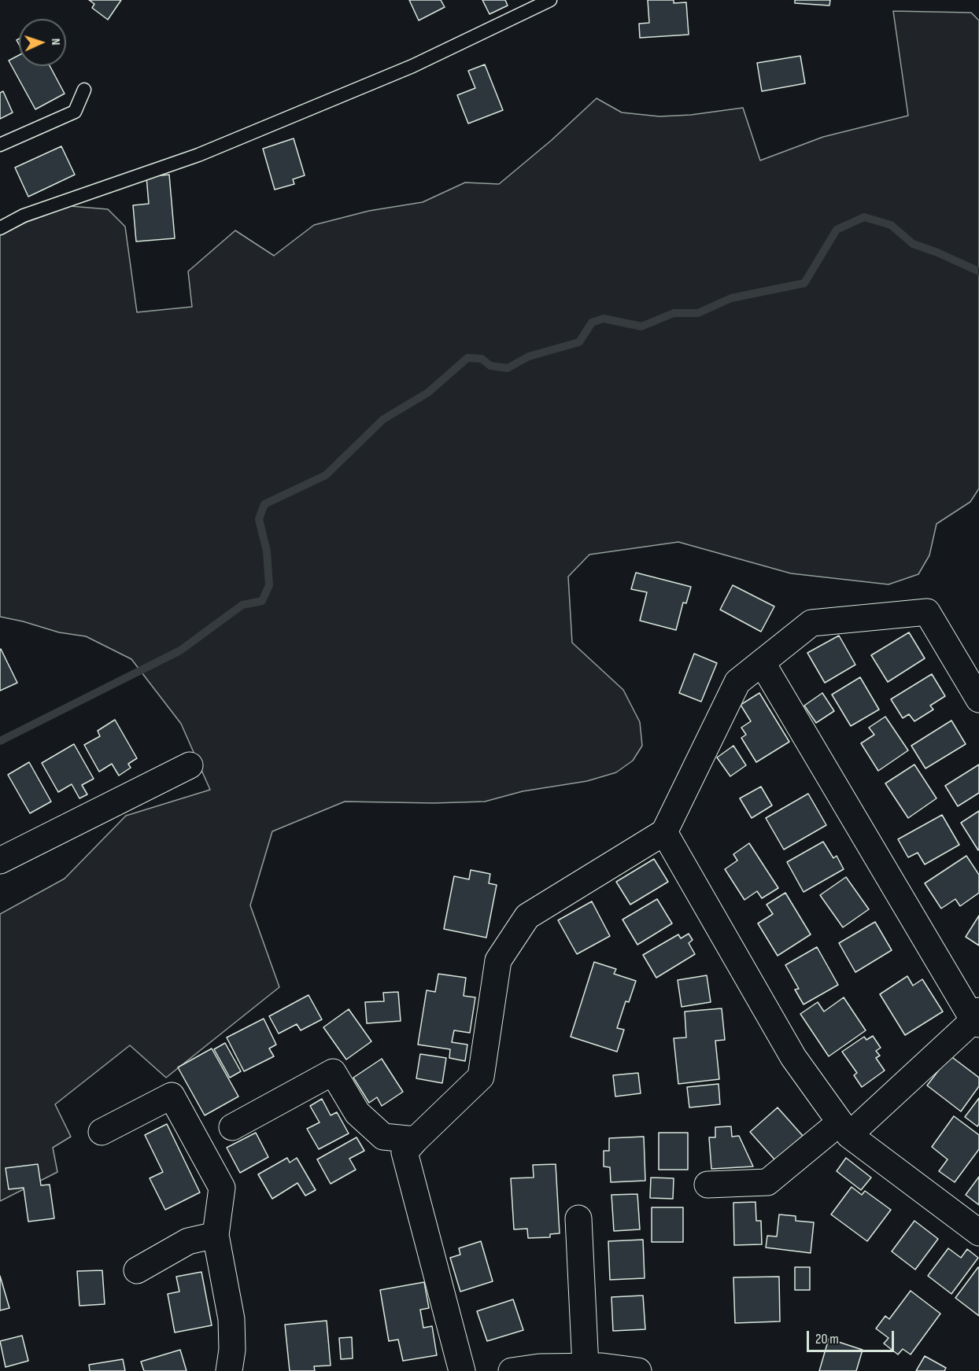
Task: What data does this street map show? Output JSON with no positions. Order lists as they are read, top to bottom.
{
  "scale_bar": "20 m",
  "north": "right"
}
